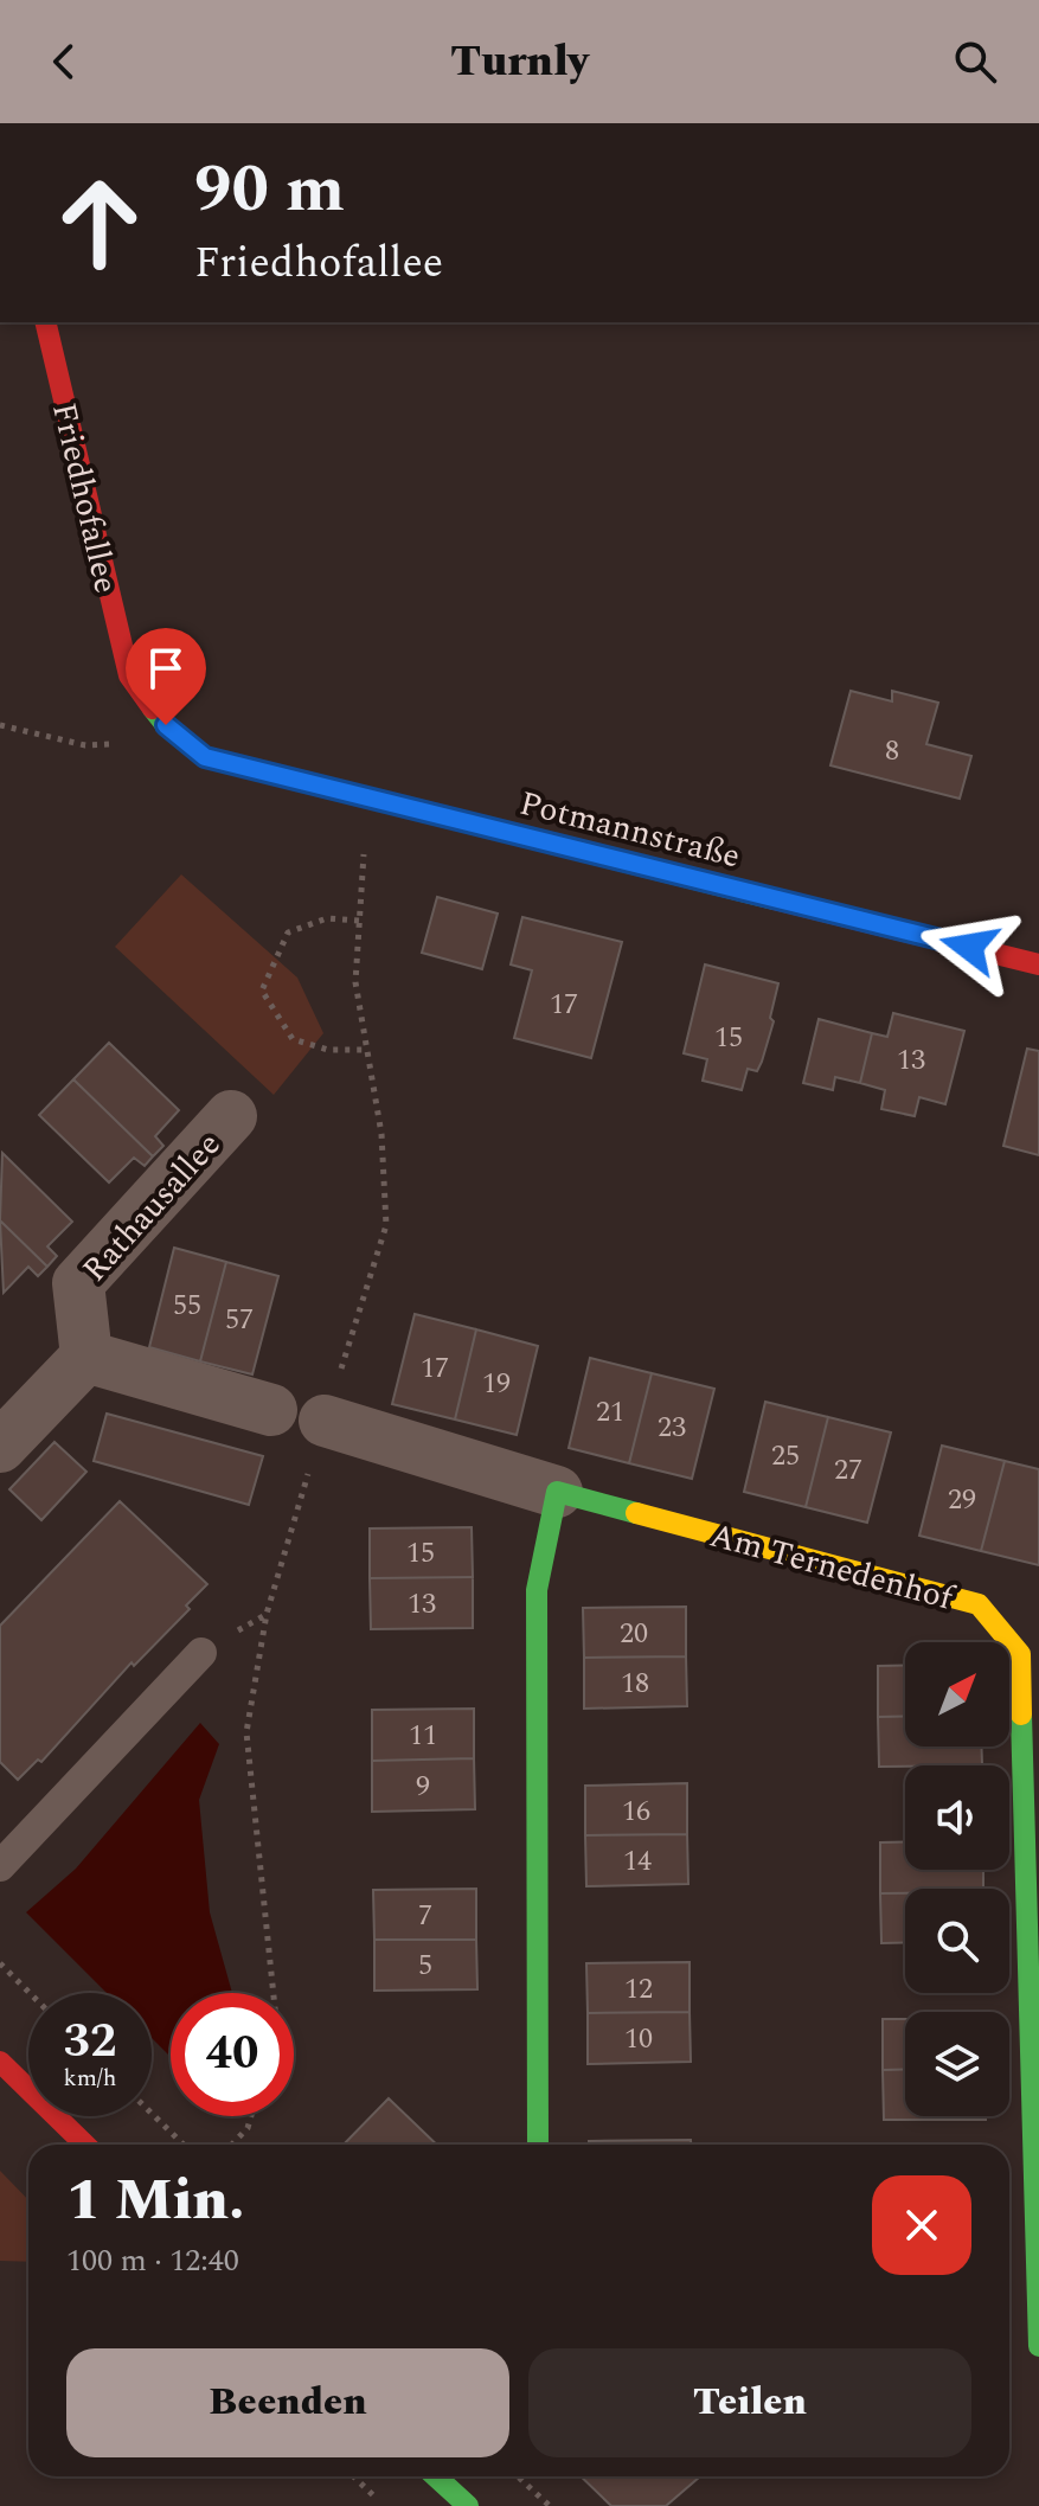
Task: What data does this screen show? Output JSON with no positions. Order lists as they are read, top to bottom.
{
  "streets": {
    "street": [
      "Friedhofallee",
      "Potmannstraße",
      "Rathausallee",
      "Am Ternedenhof"
    ]
  },
  "crossings": [
    ["Friedhofallee", "Potmannstraße"]
  ],
  "house_numbers": [
    "8",
    "17",
    "15",
    "13",
    "55",
    "57",
    "17",
    "19",
    "21",
    "23",
    "25",
    "27",
    "29",
    "15",
    "13",
    "20",
    "18",
    "11",
    "9",
    "16",
    "14",
    "7",
    "5",
    "12",
    "10"
  ],
  "north": "top right",
  "page": {
    "header": "Turnly",
    "turn": ["90 m", "Friedhofallee"],
    "speed": "32 km/h",
    "limit": "40",
    "heading": ["1 Min.", "100 m · 12:40"],
    "buttons": ["Beenden", "Teilen"]
  }
}
